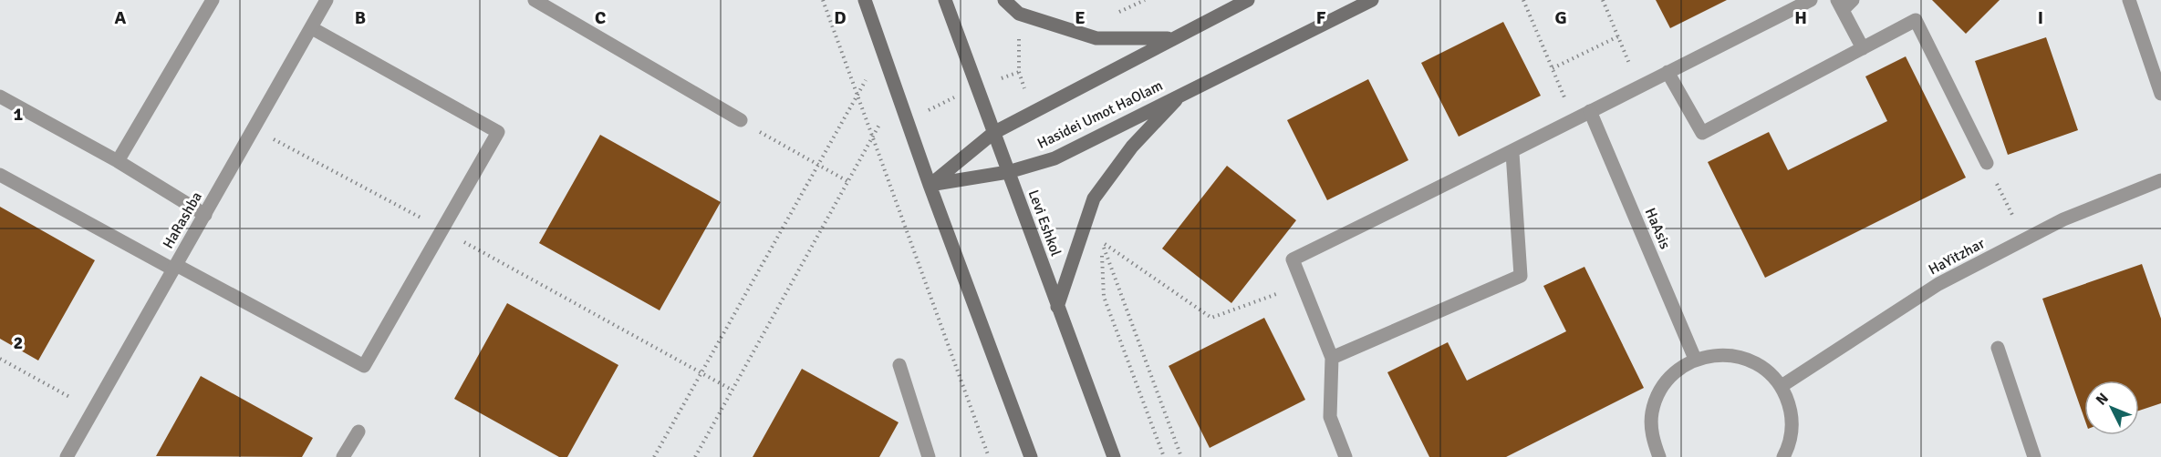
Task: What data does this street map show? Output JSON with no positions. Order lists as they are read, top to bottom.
{
  "streets": {
    "main road": ["Hasidei Umot HaOlam", "Levi Eshkol"],
    "street": ["HaRashba", "HaAsis", "HaYitzhar"]
  },
  "crossings": [
    ["Hasidei Umot HaOlam", "Levi Eshkol"]
  ],
  "north": "top left",
  "grid": {
    "columns": [
      "A",
      "B",
      "C",
      "D",
      "E",
      "F",
      "G",
      "H",
      "I"
    ],
    "rows": ["1", "2"]
  }
}
